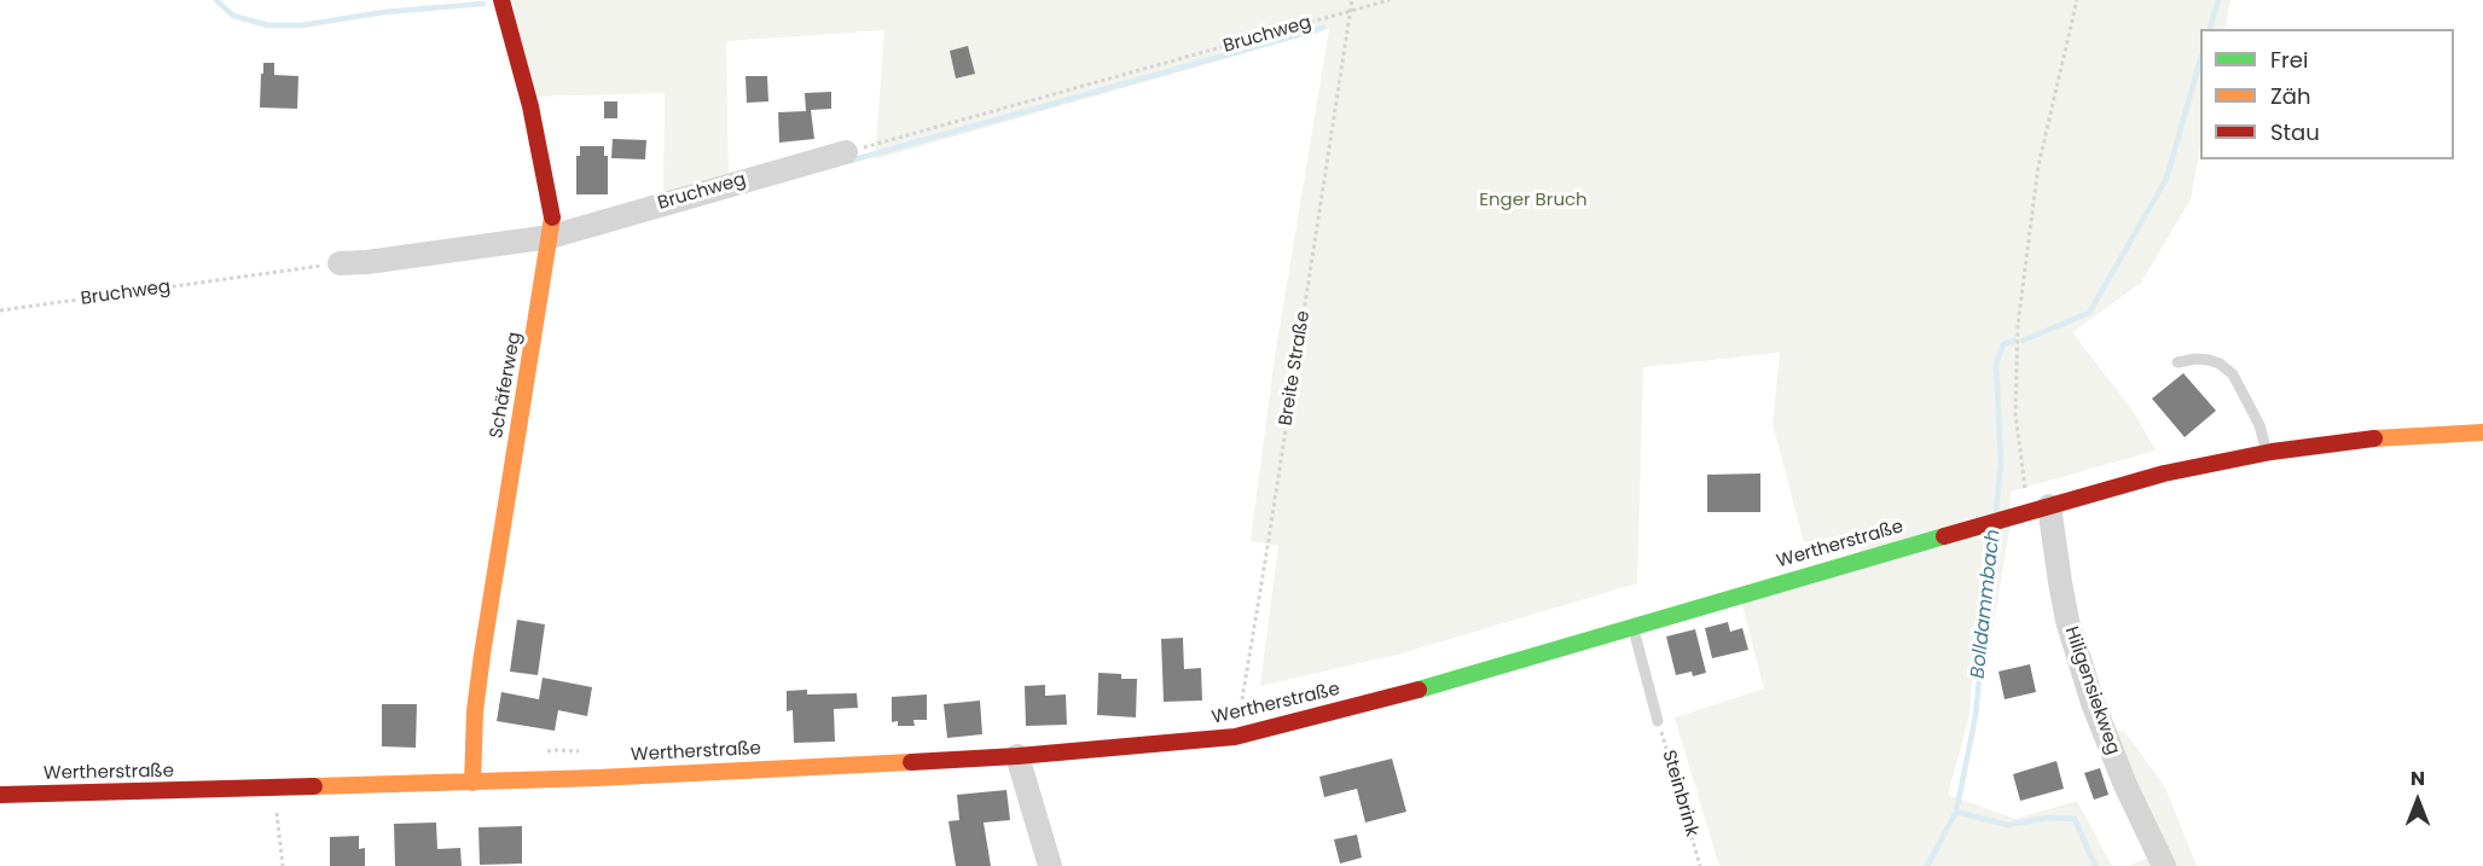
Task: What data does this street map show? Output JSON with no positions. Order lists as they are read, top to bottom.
{
  "streets": {
    "main road": ["Schäferweg", "Wertherstraße"],
    "street": ["Bruchweg", "Hiligensiekweg"],
    "path": ["Breite Straße", "Steinbrink"]
  },
  "crossings": [
    ["Bruchweg", "Breite Straße"],
    ["Bruchweg", "Schäferweg"],
    ["Breite Straße", "Wertherstraße"],
    ["Schäferweg", "Wertherstraße"],
    ["Wertherstraße", "Hiligensiekweg"]
  ],
  "water": ["Bolldammbach"],
  "parks": ["Enger Bruch"],
  "legend": ["Frei", "Zäh", "Stau"],
  "north": "top"
}
